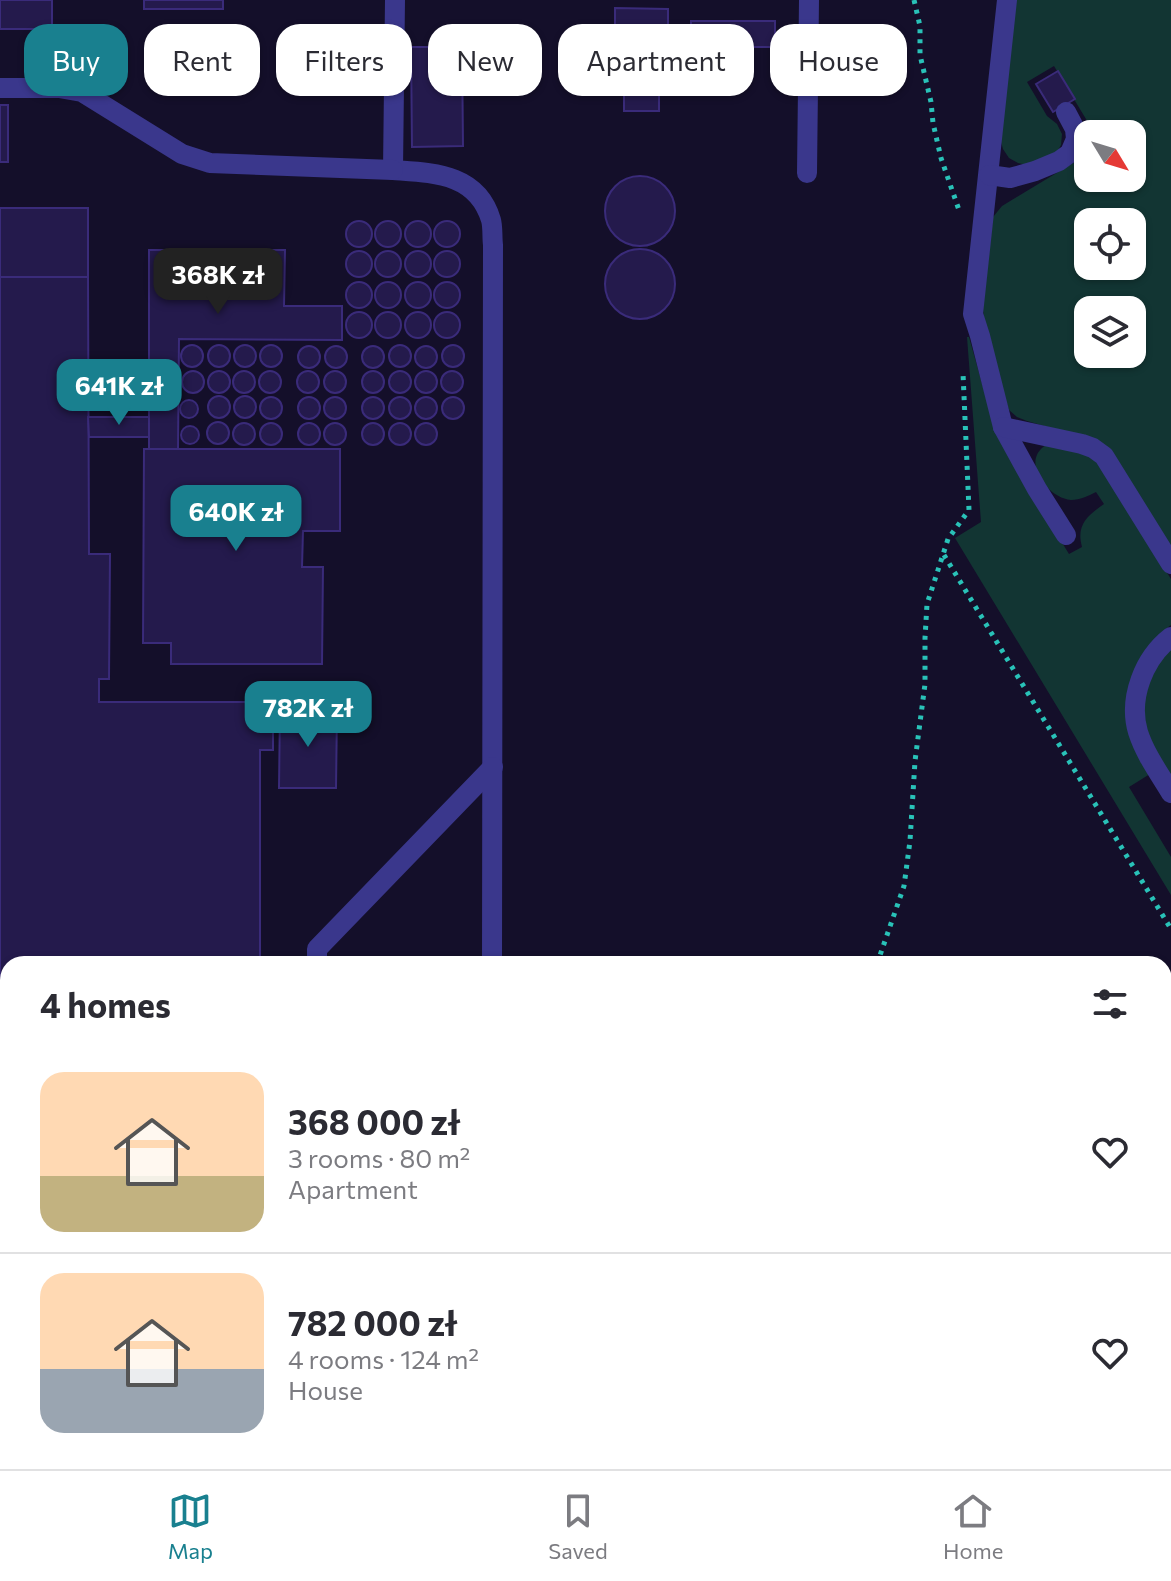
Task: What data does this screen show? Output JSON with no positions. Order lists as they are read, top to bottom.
{
  "north": "bottom right",
  "page": {
    "chip": [
      "Buy",
      "Rent",
      "Filters",
      "New",
      "Apartment",
      "House"
    ],
    "price": [
      "368K zł",
      "641K zł",
      "640K zł",
      "782K zł"
    ],
    "heading": "4 homes",
    "list": [
      {
        "name": "368 000 zł",
        "note": "3 rooms · 80 m² · Apartment"
      },
      {
        "name": "782 000 zł",
        "note": "4 rooms · 124 m² · House"
      }
    ],
    "tabs": ["Map", "Saved", "Home"]
  }
}
